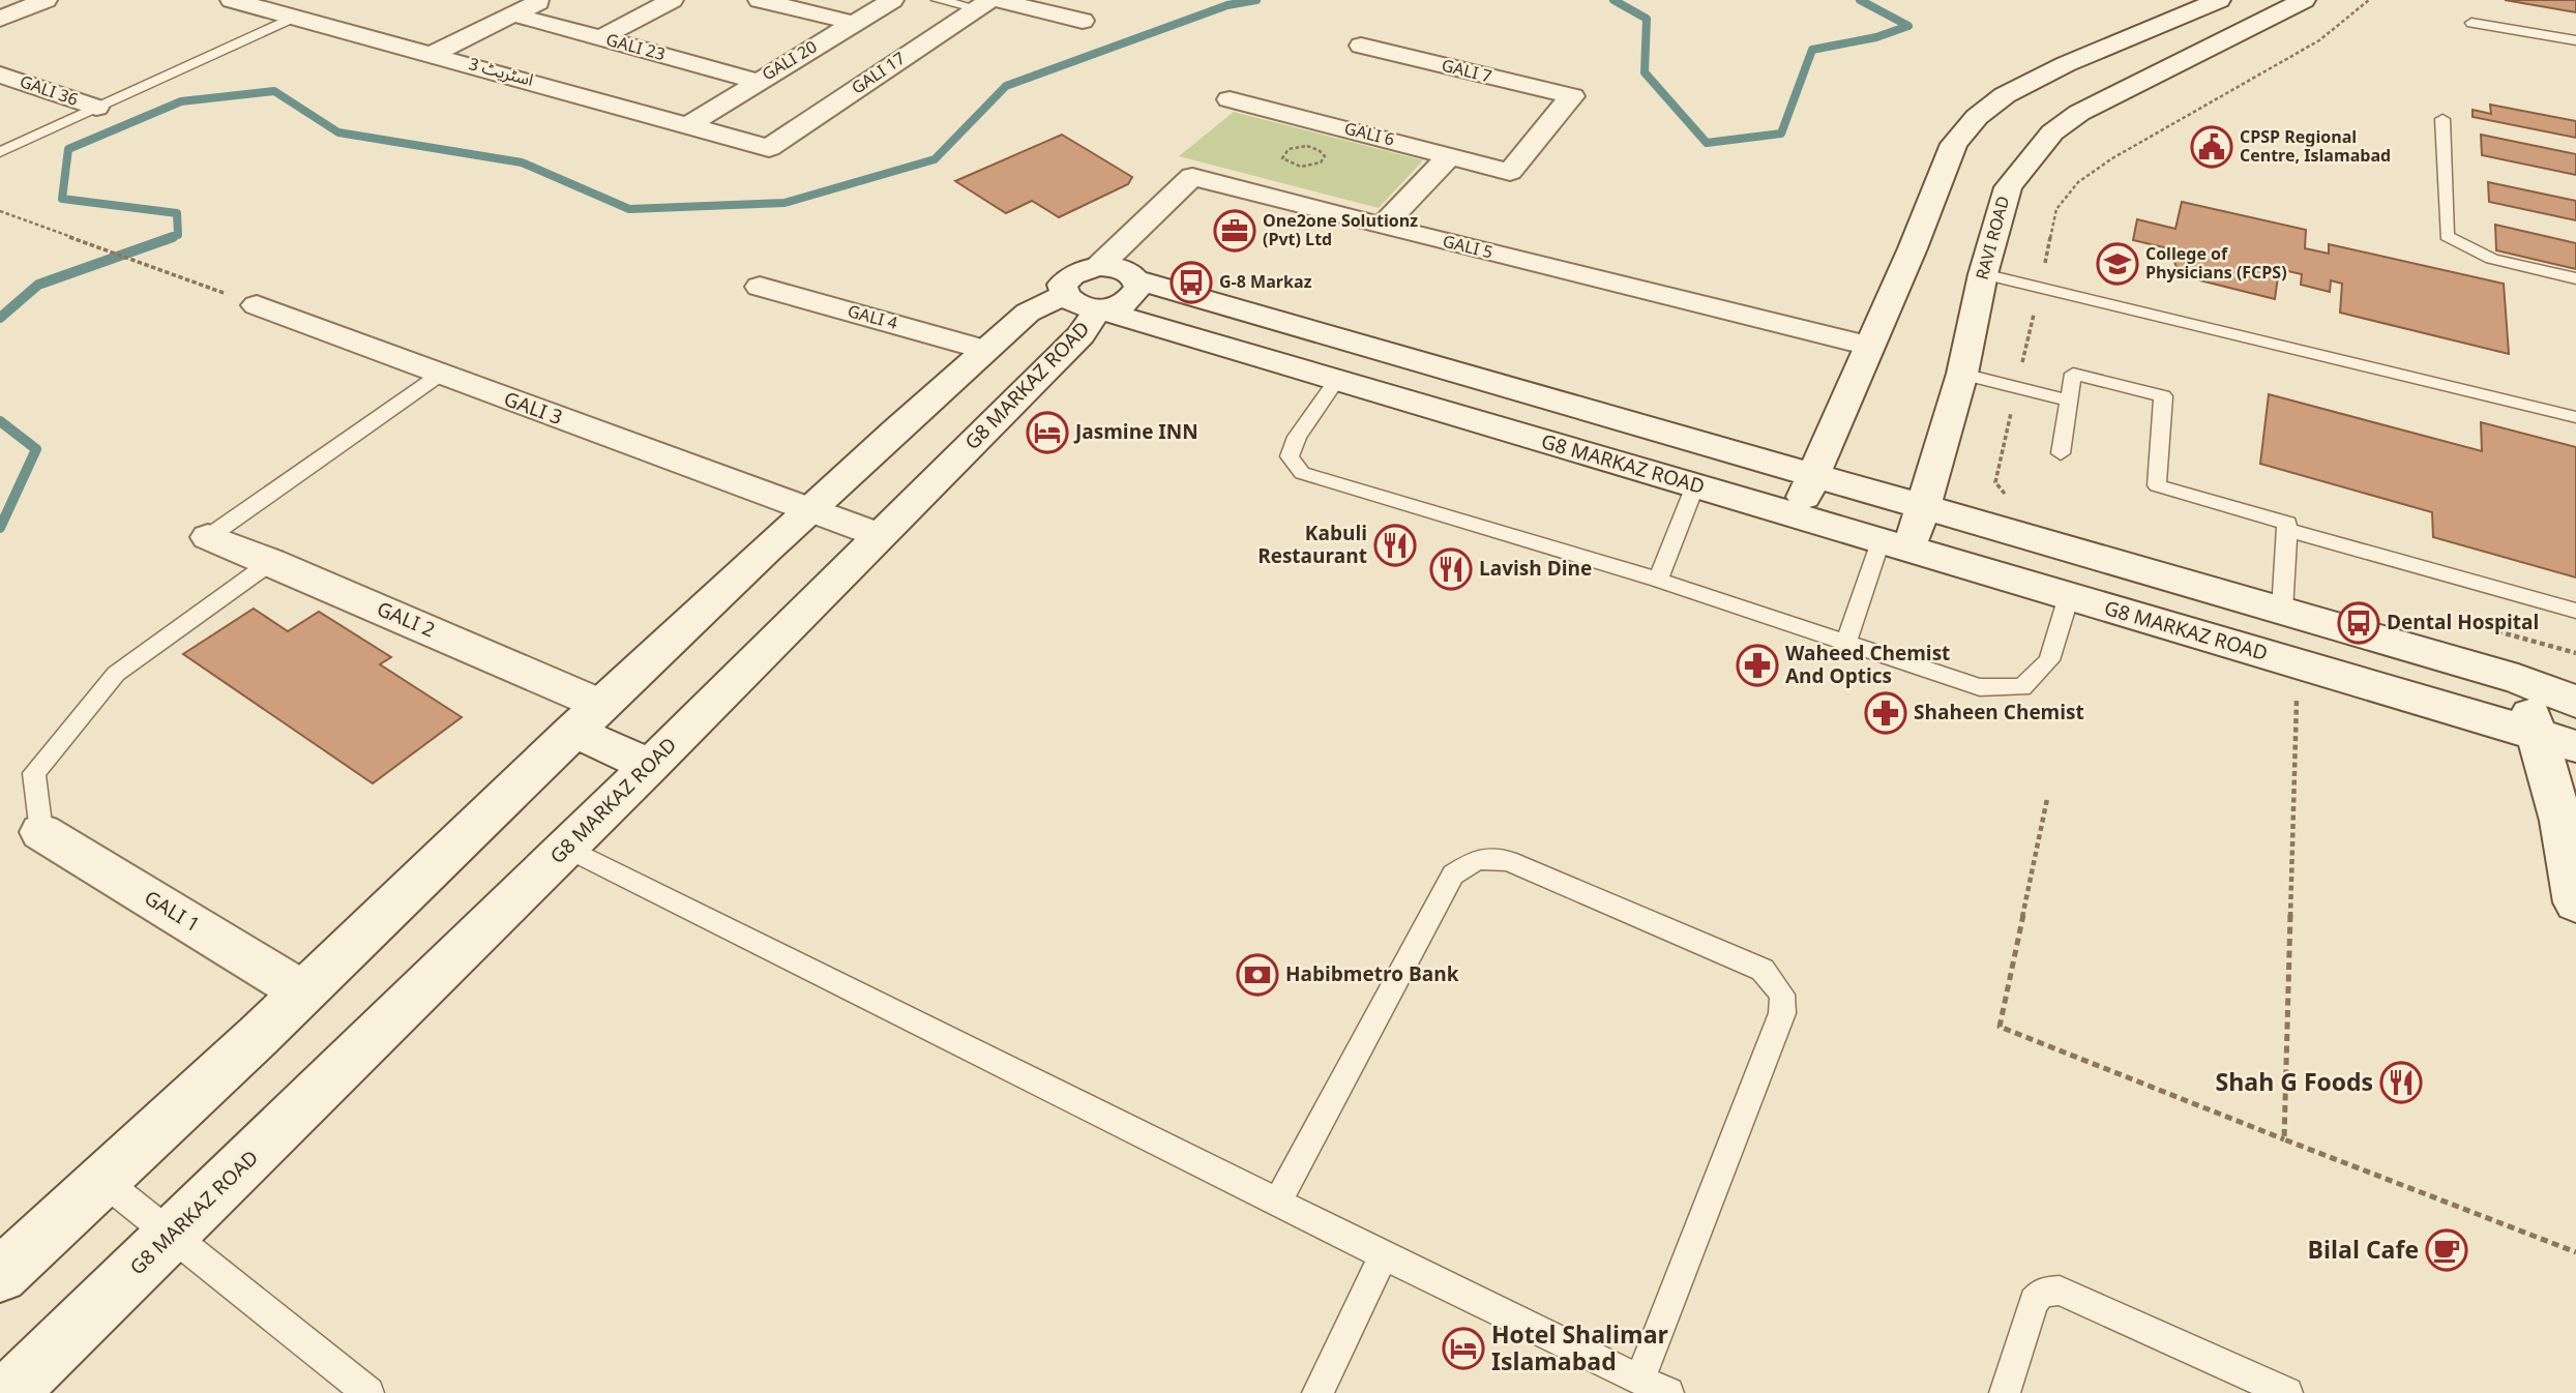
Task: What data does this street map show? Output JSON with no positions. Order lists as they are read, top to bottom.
{
  "streets": {
    "street": [
      "GALI 23",
      "GALI 20",
      "GALI 7",
      "اسٹریٹ 3",
      "GALI 17",
      "GALI 36",
      "GALI 6",
      "RAVI ROAD",
      "GALI 5",
      "GALI 4",
      "G8 MARKAZ ROAD",
      "GALI 3",
      "GALI 2",
      "GALI 1"
    ]
  },
  "crossings": [
    ["GALI 23", "GALI 20"],
    ["GALI 20", "اسٹریٹ 3"],
    ["GALI 7", "GALI 6"],
    ["اسٹریٹ 3", "GALI 17"],
    ["RAVI ROAD", "G8 MARKAZ ROAD"],
    ["GALI 4", "G8 MARKAZ ROAD"],
    ["G8 MARKAZ ROAD", "GALI 3"],
    ["G8 MARKAZ ROAD", "GALI 2"],
    ["G8 MARKAZ ROAD", "GALI 1"]
  ],
  "places": {
    "public building": ["CPSP Regional Centre, Islamabad"],
    "office": ["One2one Solutionz (Pvt) Ltd"],
    "school or university": ["College of Physicians (FCPS)"],
    "bus stop": ["G-8 Markaz", "Dental Hospital"],
    "hotel": ["Jasmine INN", "Hotel Shalimar Islamabad"],
    "restaurant": ["Kabuli Restaurant", "Lavish Dine", "Shah G Foods"],
    "pharmacy": ["Waheed Chemist And Optics", "Shaheen Chemist"],
    "bank": ["Habibmetro Bank"],
    "cafe": ["Bilal Cafe"]
  }
}
